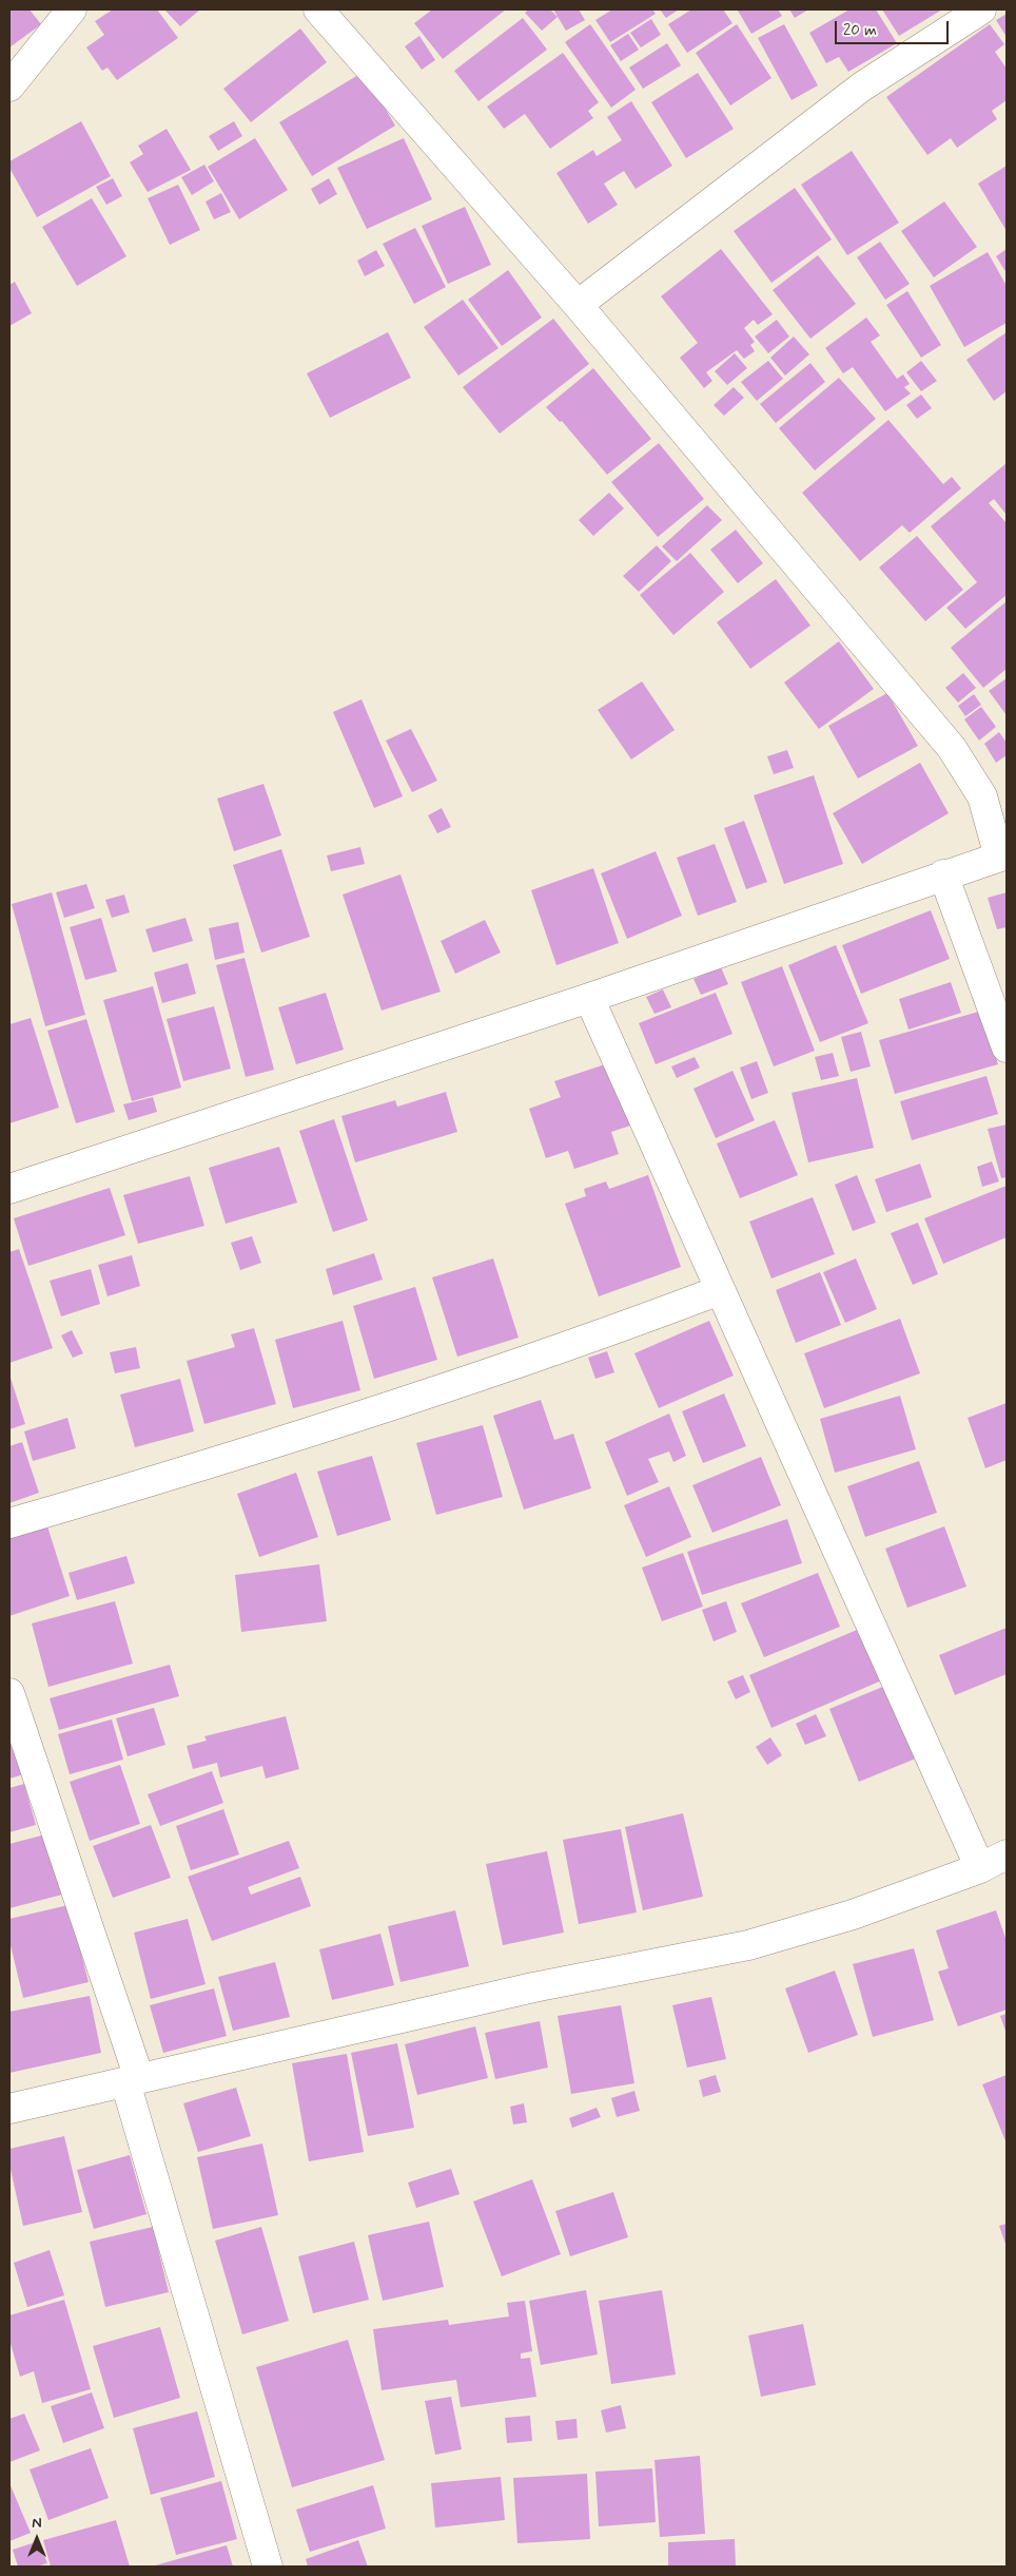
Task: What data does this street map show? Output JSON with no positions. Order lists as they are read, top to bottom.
{
  "scale_bar": "20 m",
  "north": "top"
}
